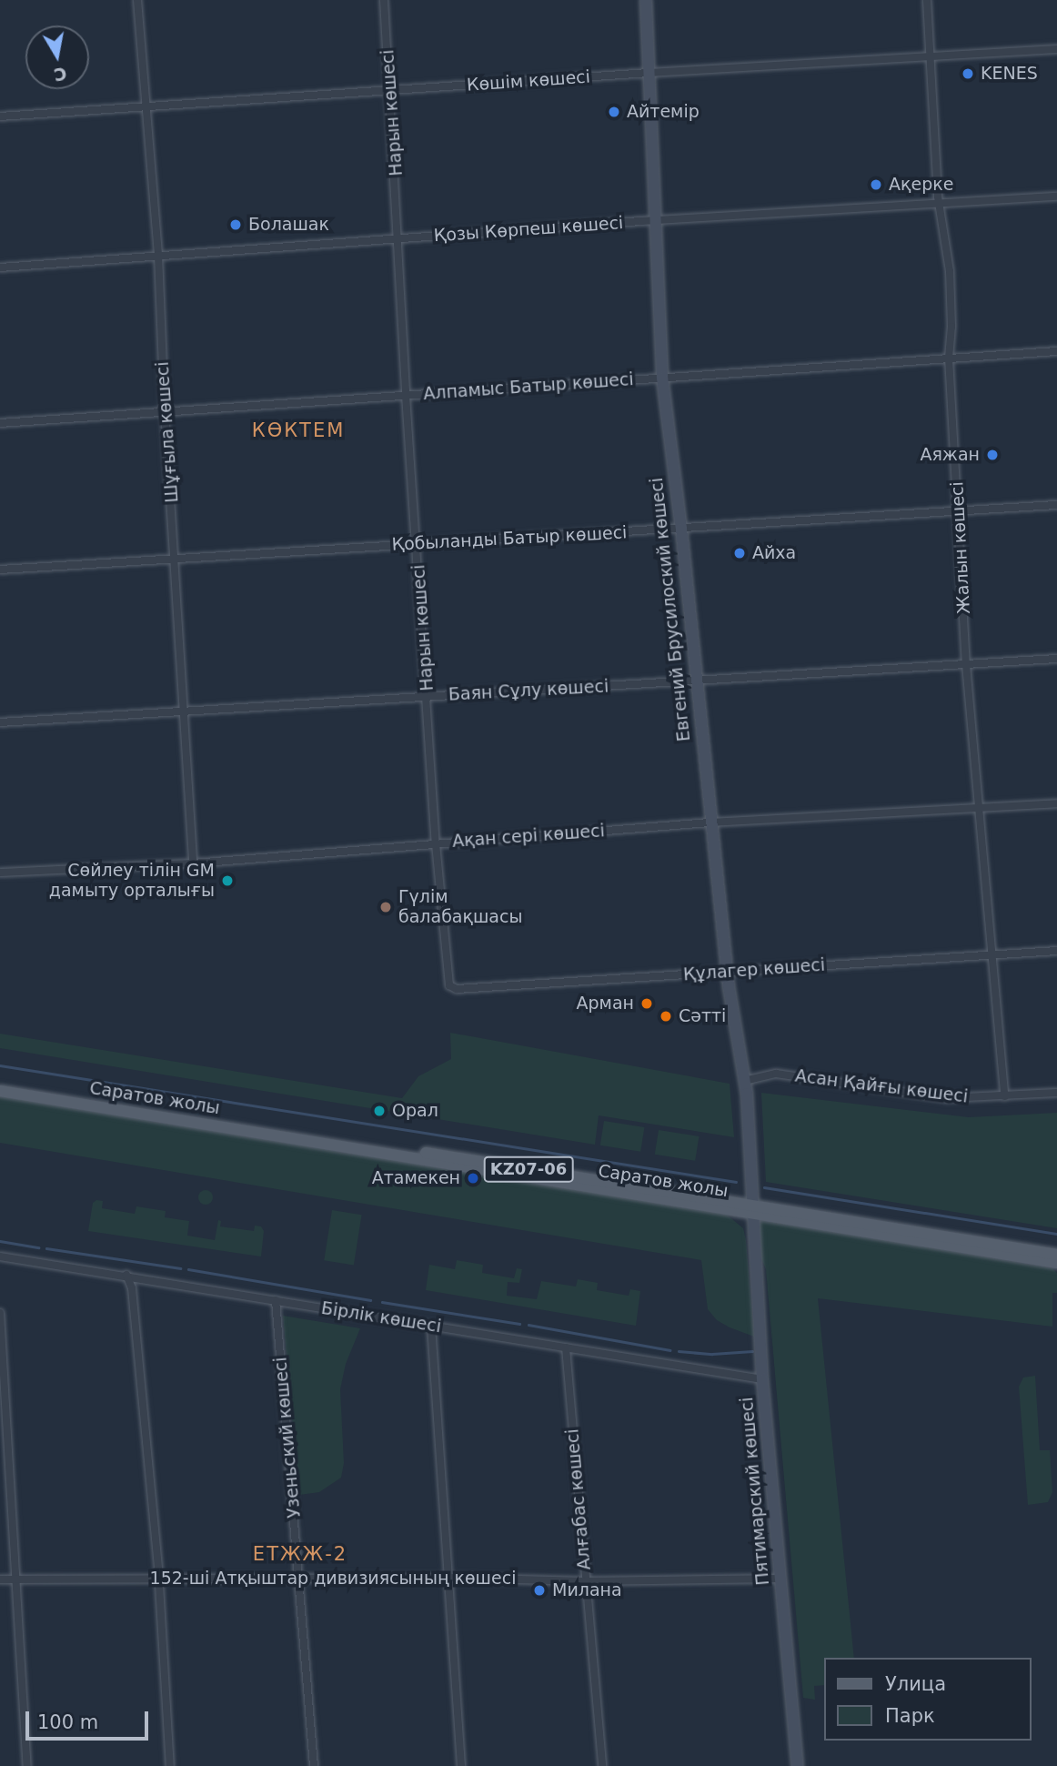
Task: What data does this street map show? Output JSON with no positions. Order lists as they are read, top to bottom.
{
  "streets": {
    "main road": [
      "Евгений Брусилоский көшесі",
      "Саратов жолы",
      "KZ07-06",
      "Пятимарский көшесі"
    ],
    "street": [
      "Көшім көшесі",
      "Нарын көшесі",
      "Қозы Көрпеш көшесі",
      "Алпамыс Батыр көшесі",
      "Шұғыла көшесі",
      "Қобыланды Батыр көшесі",
      "Жалын көшесі",
      "Баян Сұлу көшесі",
      "Ақан сері көшесі",
      "Құлагер көшесі",
      "Асан Қайғы көшесі",
      "Бірлік көшесі",
      "Узеньский көшесі",
      "Алғабас көшесі",
      "152-ші Атқыштар дивизиясының көшесі"
    ]
  },
  "crossings": [
    ["Көшім көшесі", "Нарын көшесі"],
    ["Көшім көшесі", "Шұғыла көшесі"],
    ["Көшім көшесі", "Жалын көшесі"],
    ["Көшім көшесі", "Евгений Брусилоский көшесі"],
    ["Нарын көшесі", "Қозы Көрпеш көшесі"],
    ["Нарын көшесі", "Алпамыс Батыр көшесі"],
    ["Нарын көшесі", "Қобыланды Батыр көшесі"],
    ["Нарын көшесі", "Баян Сұлу көшесі"],
    ["Нарын көшесі", "Ақан сері көшесі"],
    ["Нарын көшесі", "Құлагер көшесі"],
    ["Қозы Көрпеш көшесі", "Шұғыла көшесі"],
    ["Қозы Көрпеш көшесі", "Жалын көшесі"],
    ["Қозы Көрпеш көшесі", "Евгений Брусилоский көшесі"],
    ["Алпамыс Батыр көшесі", "Шұғыла көшесі"],
    ["Алпамыс Батыр көшесі", "Жалын көшесі"],
    ["Алпамыс Батыр көшесі", "Евгений Брусилоский көшесі"],
    ["Шұғыла көшесі", "Қобыланды Батыр көшесі"],
    ["Шұғыла көшесі", "Баян Сұлу көшесі"],
    ["Шұғыла көшесі", "Ақан сері көшесі"],
    ["Қобыланды Батыр көшесі", "Жалын көшесі"],
    ["Қобыланды Батыр көшесі", "Евгений Брусилоский көшесі"],
    ["Жалын көшесі", "Баян Сұлу көшесі"],
    ["Жалын көшесі", "Ақан сері көшесі"],
    ["Жалын көшесі", "Құлагер көшесі"],
    ["Жалын көшесі", "Асан Қайғы көшесі"],
    ["Евгений Брусилоский көшесі", "Баян Сұлу көшесі"],
    ["Евгений Брусилоский көшесі", "Ақан сері көшесі"],
    ["Евгений Брусилоский көшесі", "Құлагер көшесі"],
    ["Евгений Брусилоский көшесі", "Асан Қайғы көшесі"],
    ["Евгений Брусилоский көшесі", "Саратов жолы"],
    ["Евгений Брусилоский көшесі", "Пятимарский көшесі"],
    ["Саратов жолы", "Пятимарский көшесі"],
    ["Бірлік көшесі", "Узеньский көшесі"],
    ["Бірлік көшесі", "Пятимарский көшесі"],
    ["Бірлік көшесі", "Алғабас көшесі"],
    ["Узеньский көшесі", "152-ші Атқыштар дивизиясының көшесі"],
    ["Пятимарский көшесі", "152-ші Атқыштар дивизиясының көшесі"],
    ["Алғабас көшесі", "152-ші Атқыштар дивизиясының көшесі"]
  ],
  "districts": ["КӨКТЕМ", "ЕТЖЖ-2"],
  "places": [
    "KENES",
    "Айтемір",
    "Ақерке",
    "Болашак",
    "Аяжан",
    "Айха",
    "Сөйлеу тілін GM дамыту орталығы",
    "Гүлім балабақшасы",
    "Арман",
    "Сәтті",
    "Орал",
    "Атамекен",
    "Милана"
  ],
  "legend": ["Улица", "Парк"],
  "scale_bar": "100 m",
  "north": "bottom"
}
